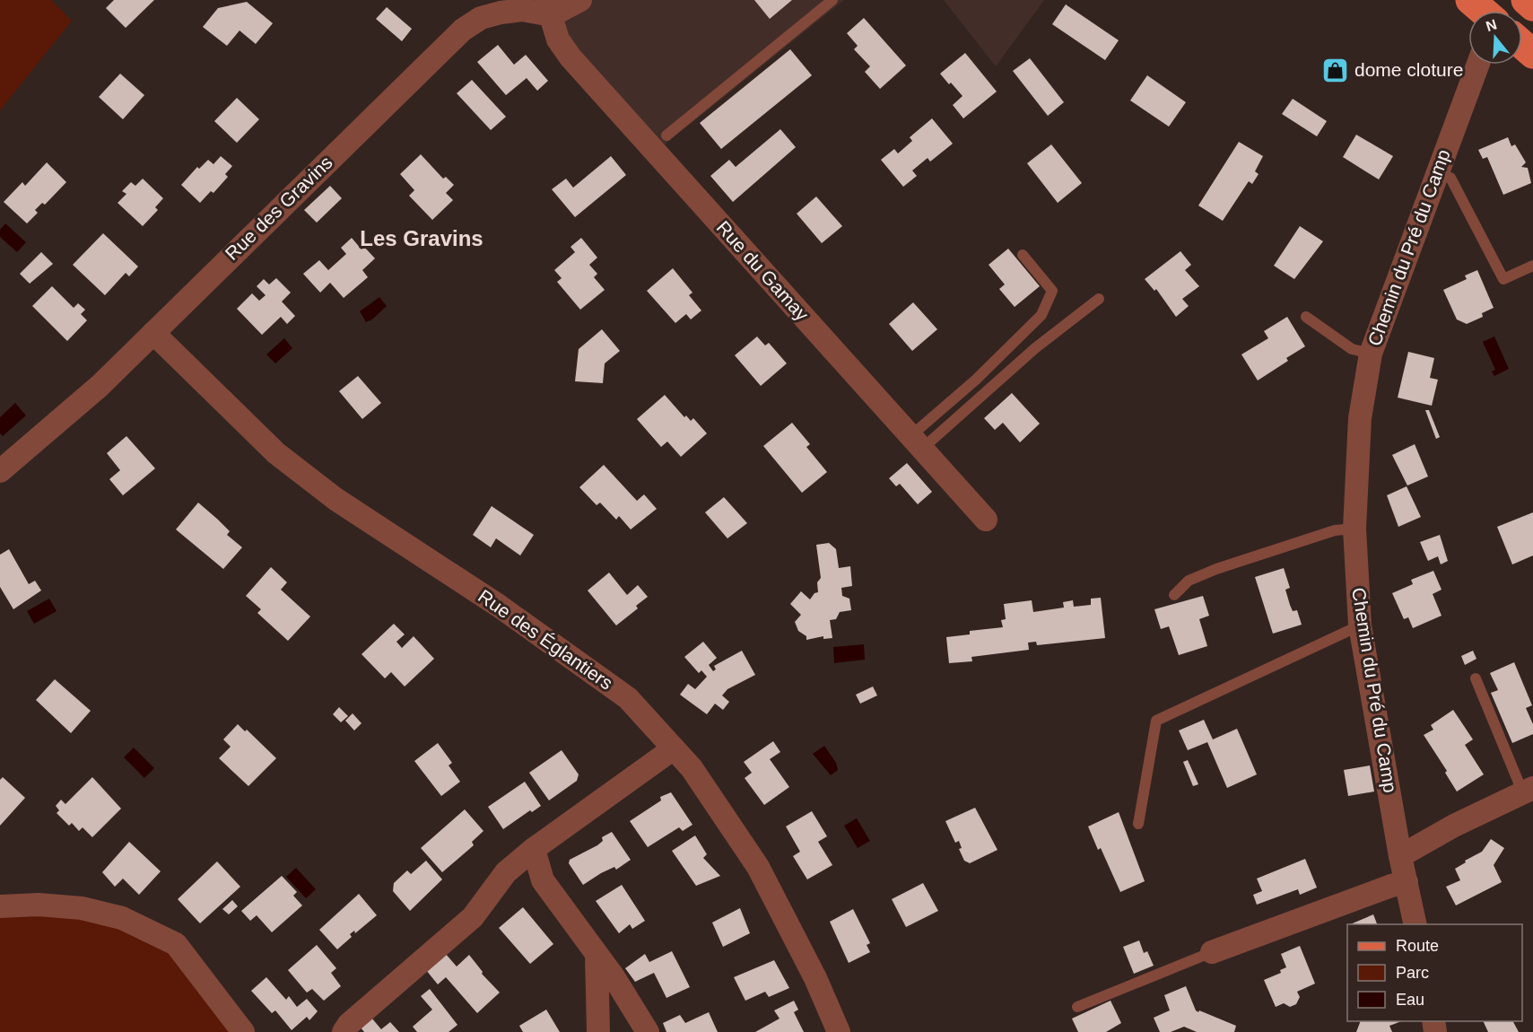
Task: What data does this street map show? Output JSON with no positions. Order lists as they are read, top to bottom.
{
  "streets": {
    "street": [
      "Rue des Gravins",
      "Chemin du Pré du Camp",
      "Rue du Gamay",
      "Rue des Églantiers"
    ]
  },
  "crossings": [
    ["Rue des Gravins", "Rue du Gamay"],
    ["Rue des Gravins", "Rue des Églantiers"]
  ],
  "districts": ["Les Gravins"],
  "places": {
    "shop": ["dome cloture"]
  },
  "legend": ["Route", "Parc", "Eau"],
  "north": "top"
}
